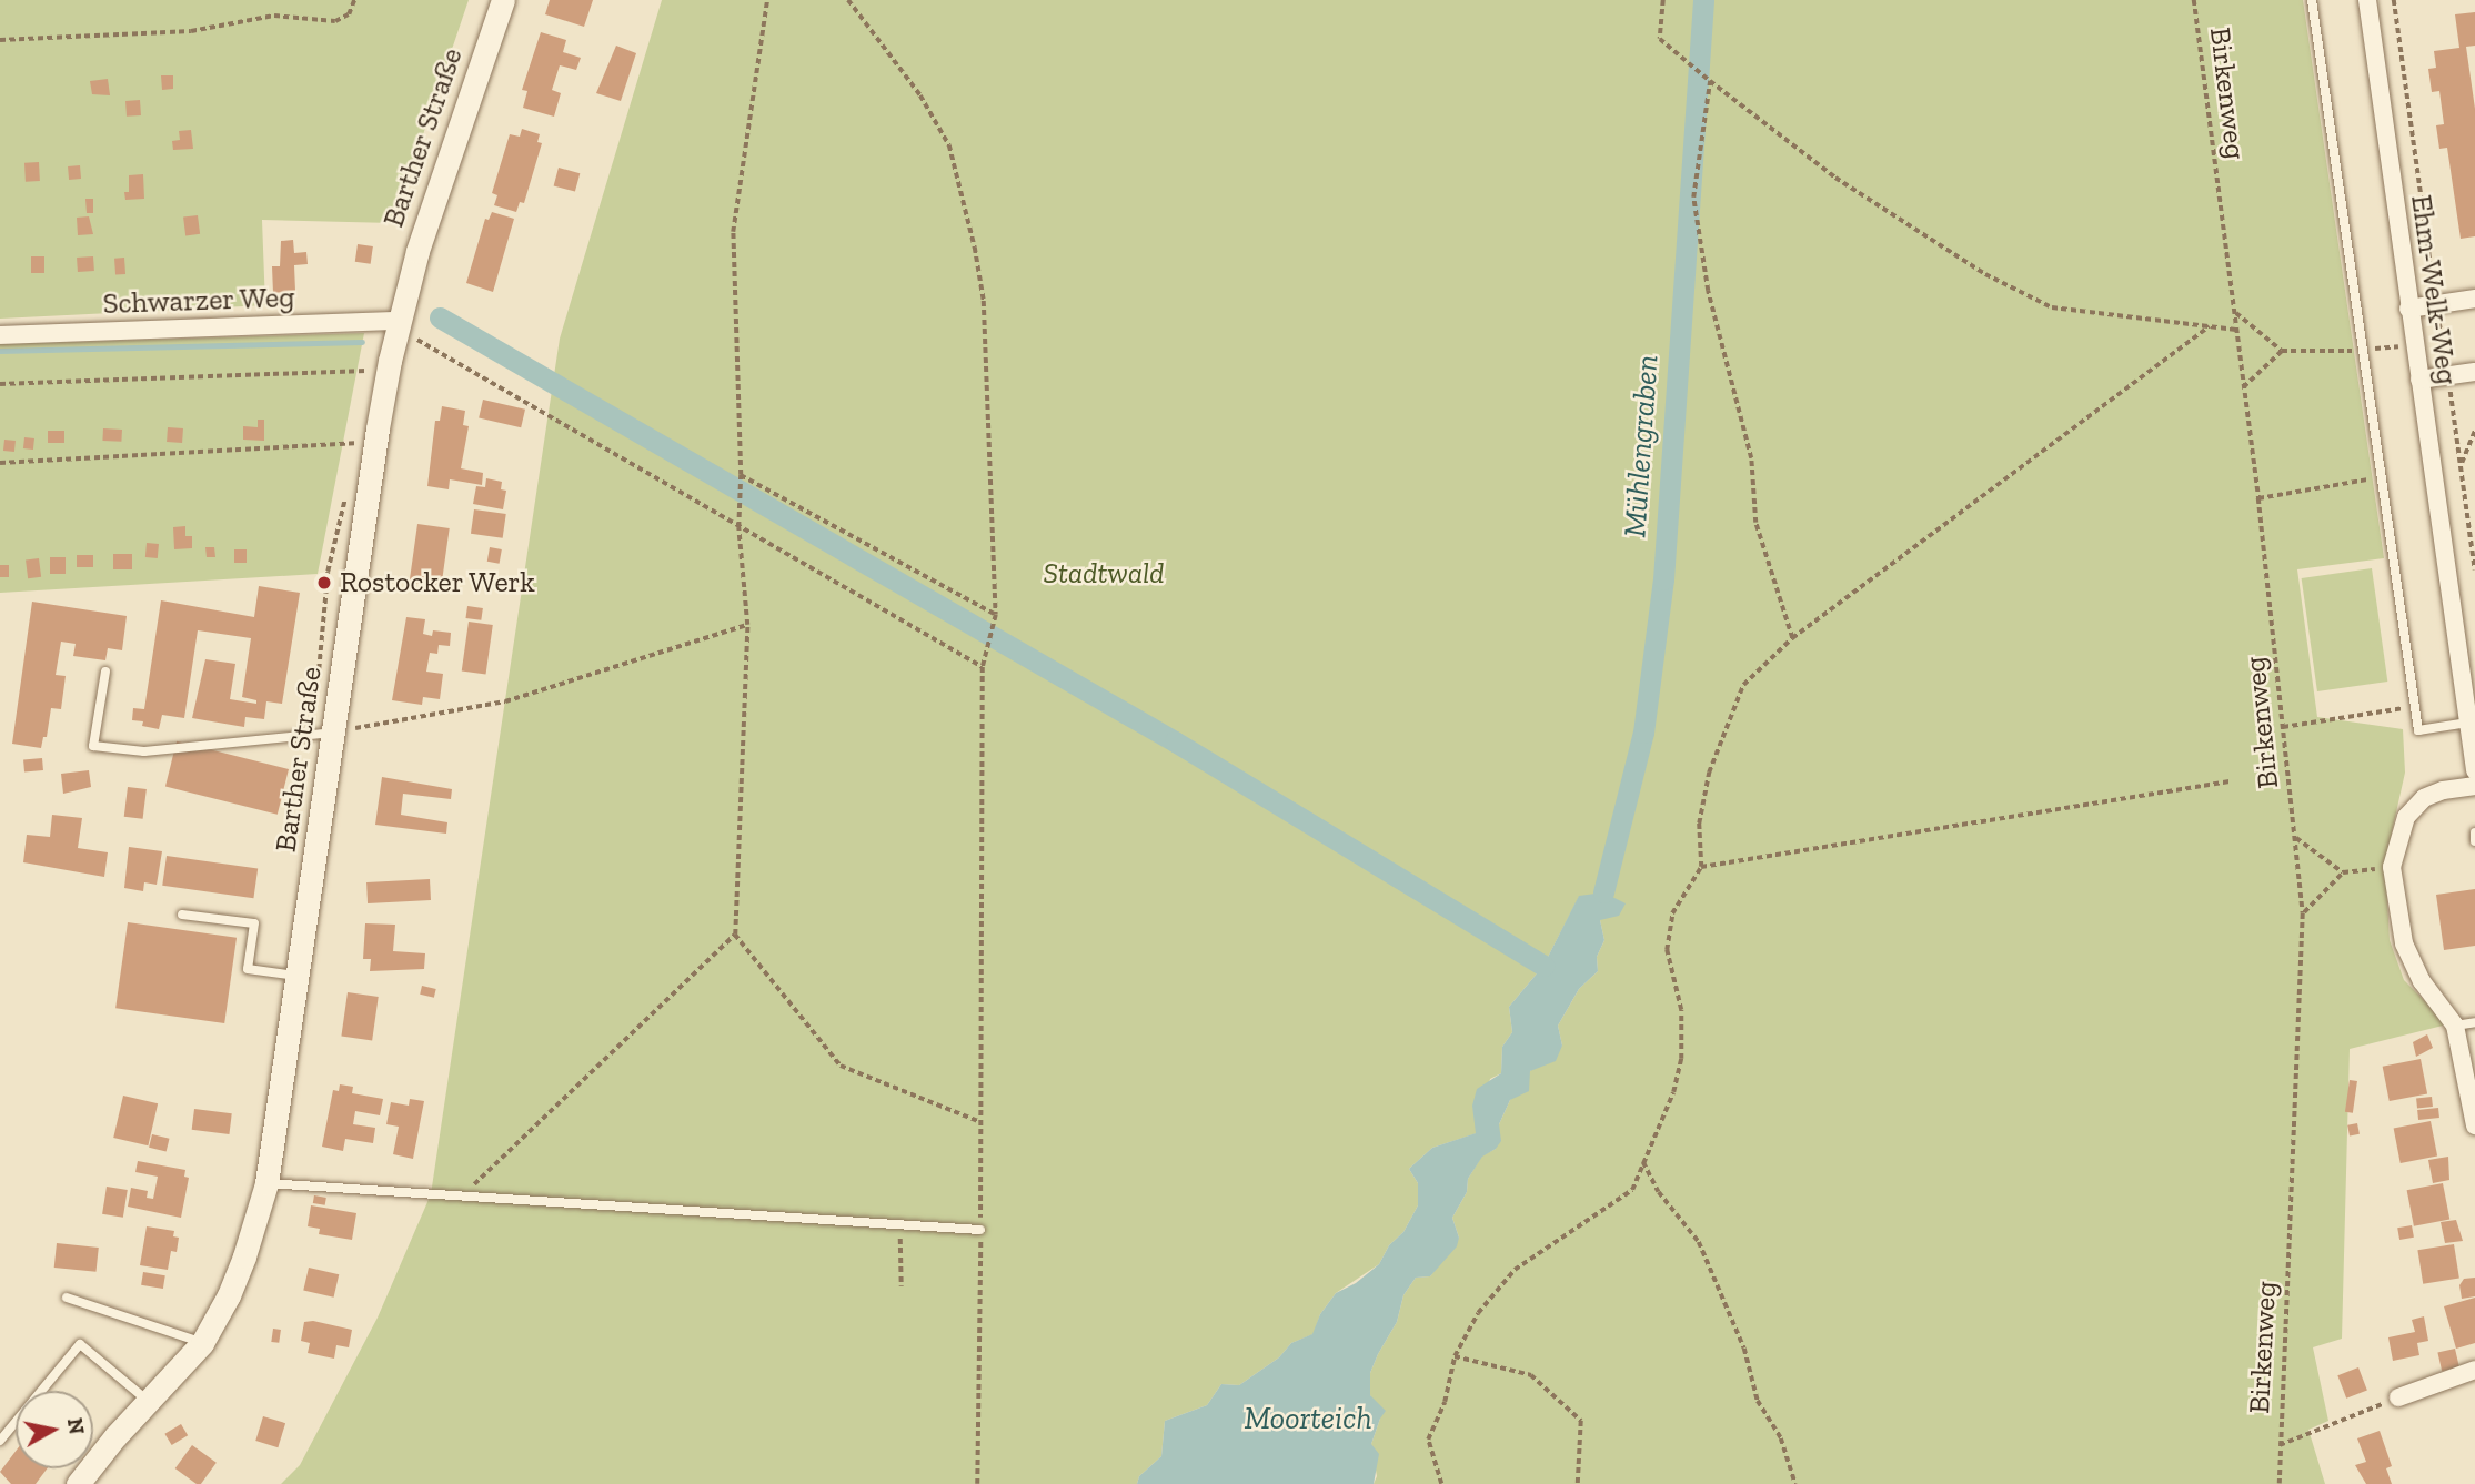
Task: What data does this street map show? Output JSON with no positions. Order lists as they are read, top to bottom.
{
  "streets": {
    "street": ["Barther Straße", "Ehm-Welk-Weg", "Schwarzer Weg"],
    "path": ["Birkenweg"]
  },
  "crossings": [
    ["Barther Straße", "Schwarzer Weg"]
  ],
  "water": ["Mühlengraben", "Moorteich"],
  "parks": ["Stadtwald"],
  "places": ["Rostocker Werk"],
  "north": "right"
}
